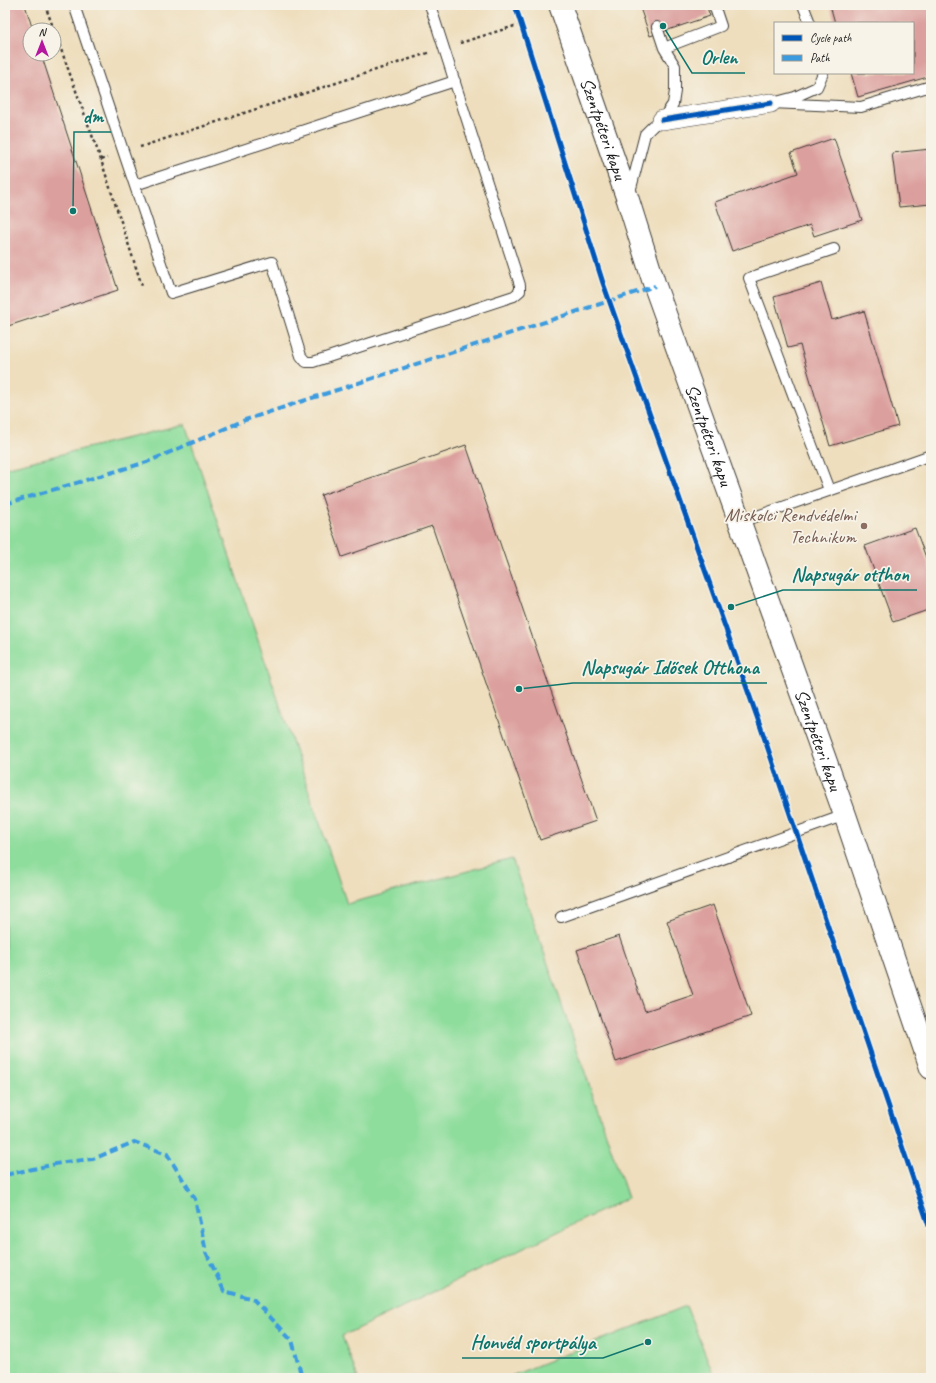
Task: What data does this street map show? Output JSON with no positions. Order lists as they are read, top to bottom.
{
  "streets": {
    "main road": ["Szentpéteri kapu"]
  },
  "places": [
    "Orlen",
    "dm",
    "Miskolci Rendvédelmi Technikum",
    "Napsugár otthon",
    "Napsugár Idősek Otthona",
    "Honvéd sportpálya"
  ],
  "legend": ["Cycle path", "Path"],
  "north": "top"
}
